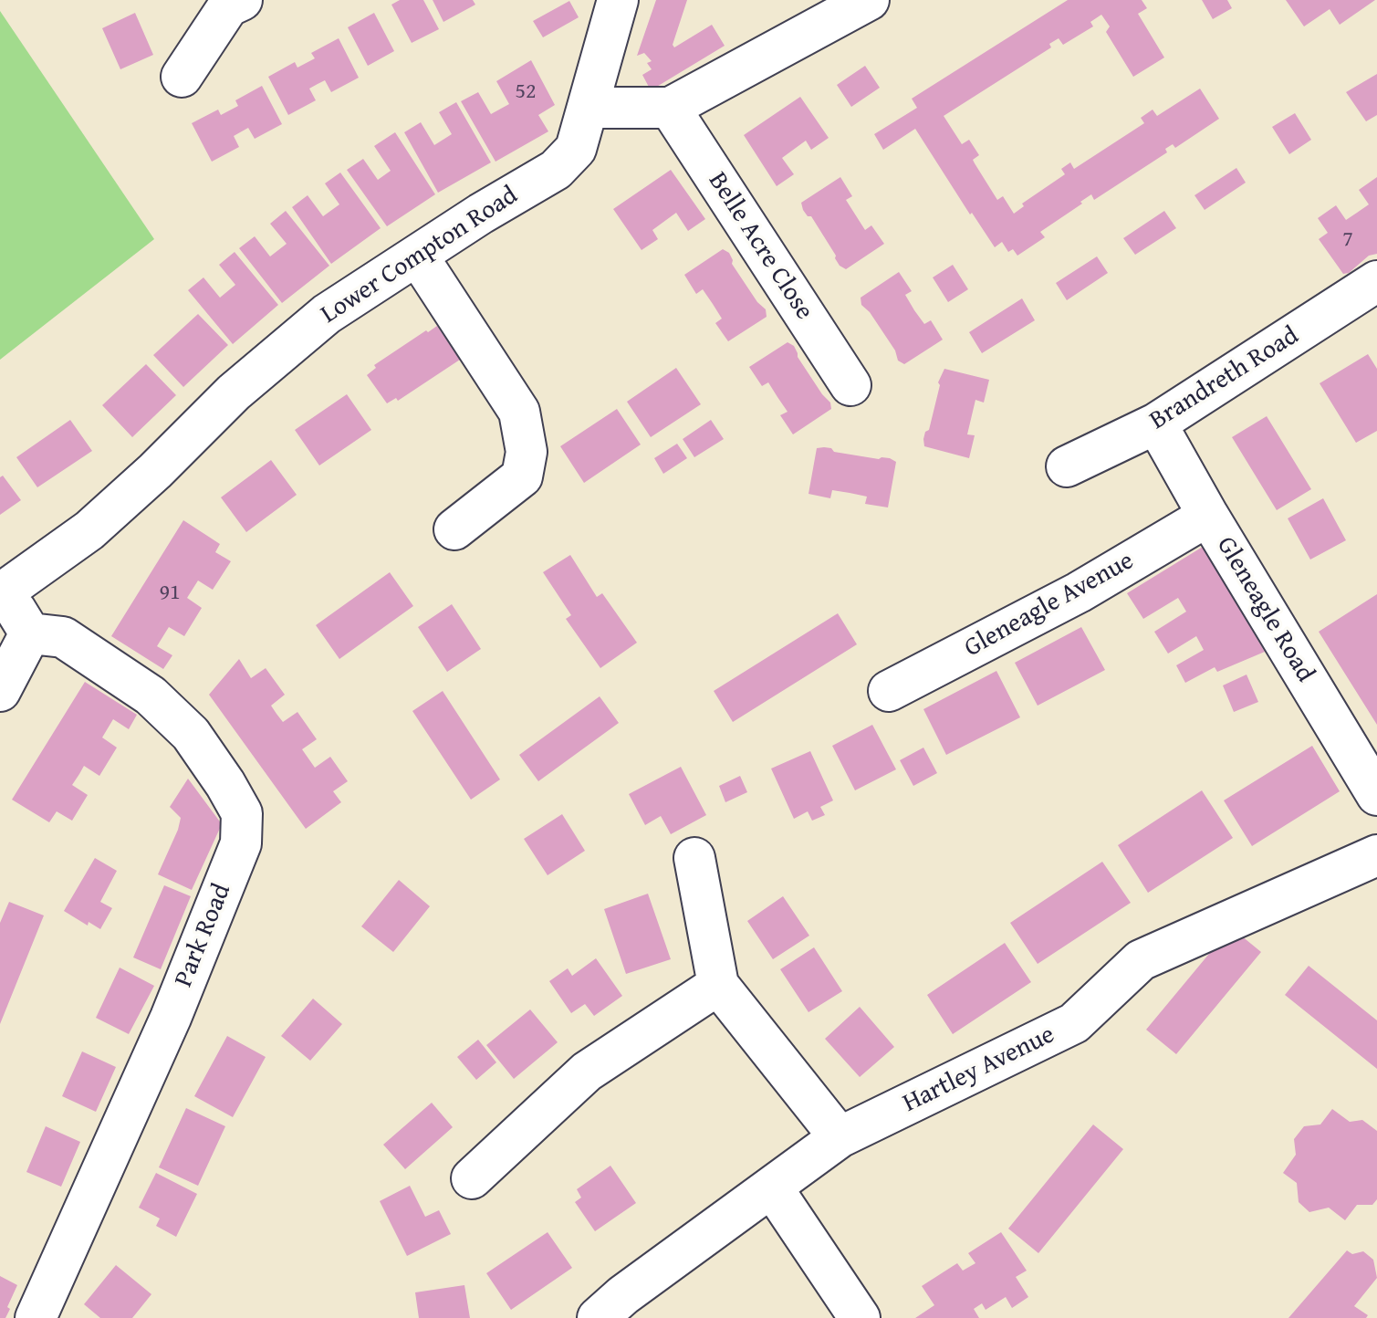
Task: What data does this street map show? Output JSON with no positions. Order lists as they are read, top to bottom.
{
  "streets": {
    "street": [
      "Belle Acre Close",
      "Lower Compton Road",
      "Brandreth Road",
      "Gleneagle Avenue",
      "Gleneagle Road",
      "Park Road",
      "Hartley Avenue"
    ]
  },
  "crossings": [
    ["Brandreth Road", "Gleneagle Road"],
    ["Gleneagle Avenue", "Gleneagle Road"]
  ],
  "house_numbers": ["52", "7", "91"]
}
